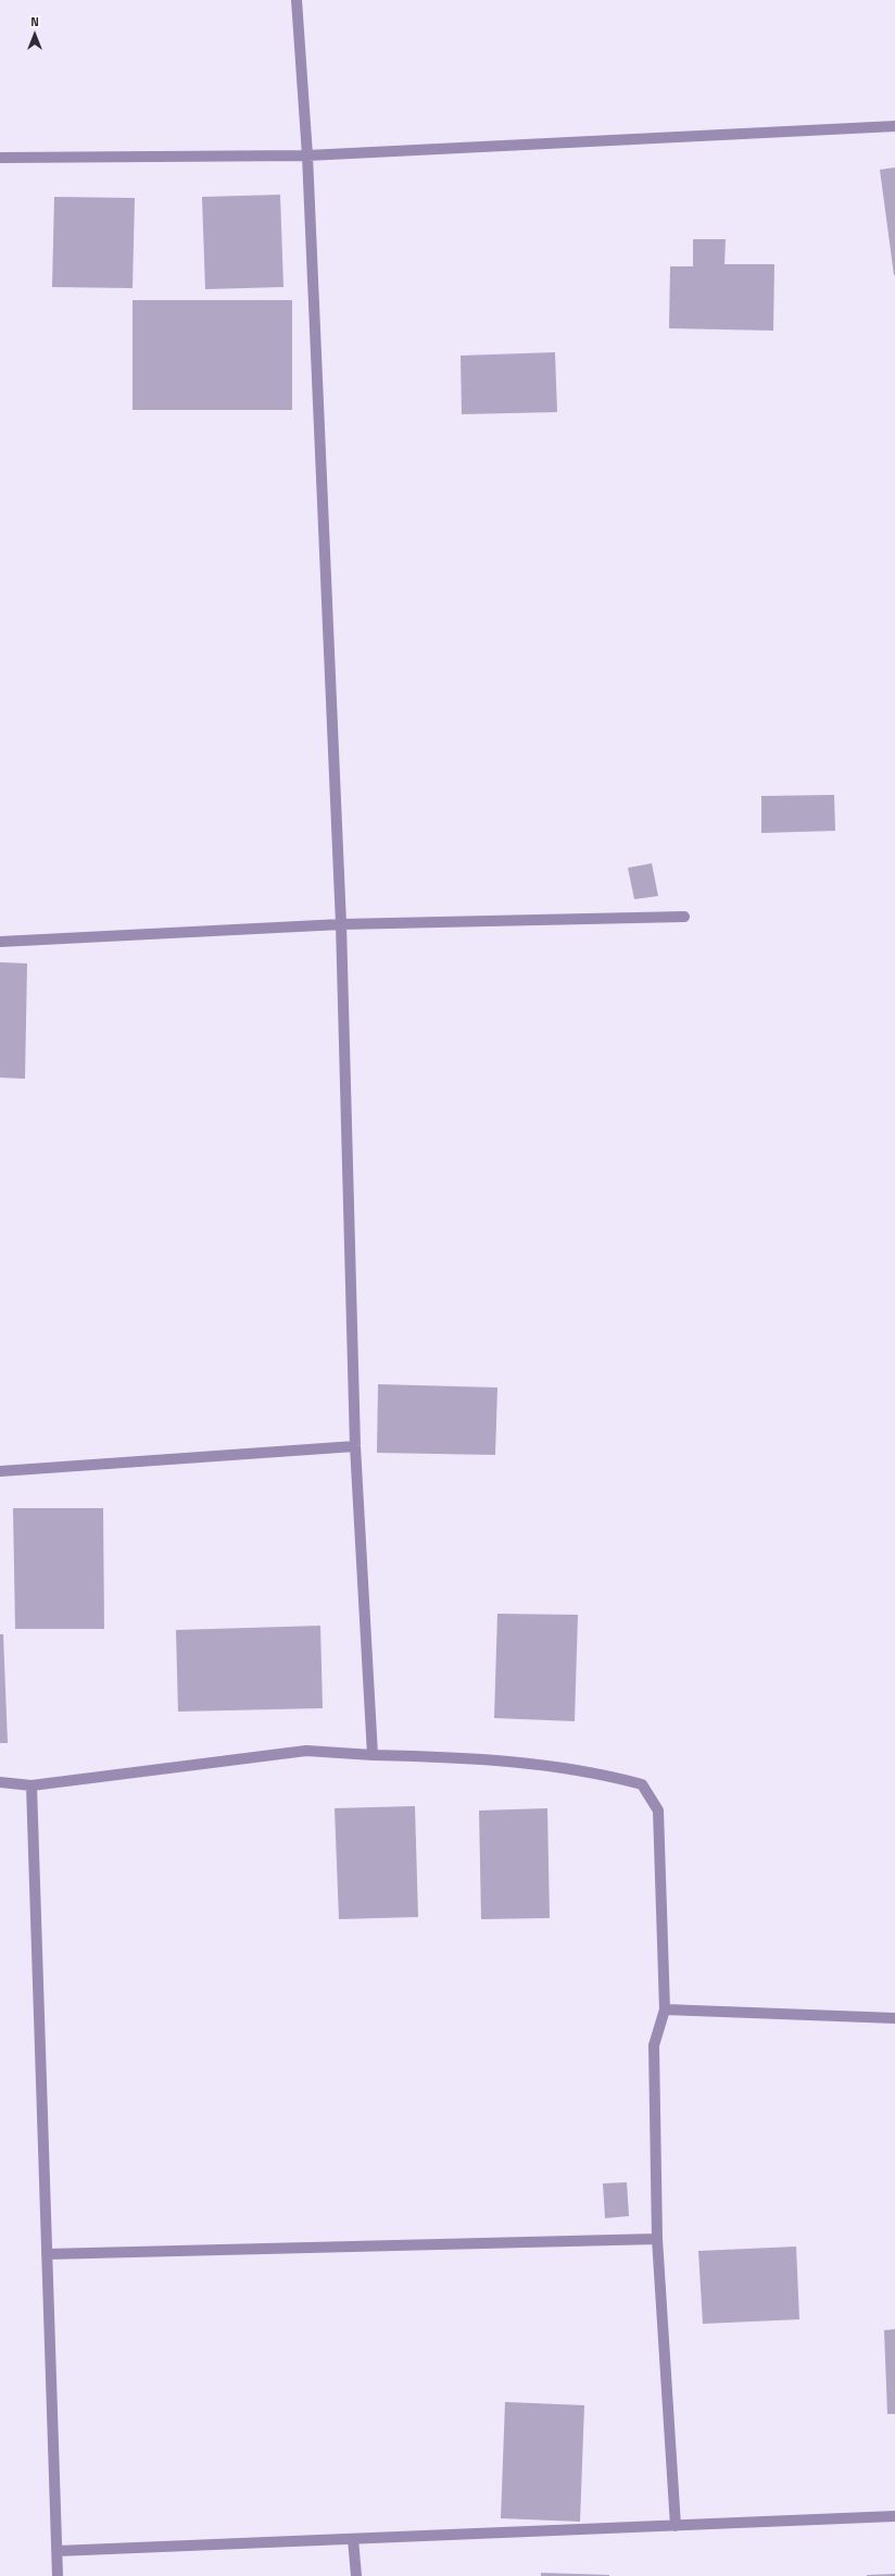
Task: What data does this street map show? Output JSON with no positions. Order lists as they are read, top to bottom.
{
  "north": "top"
}
